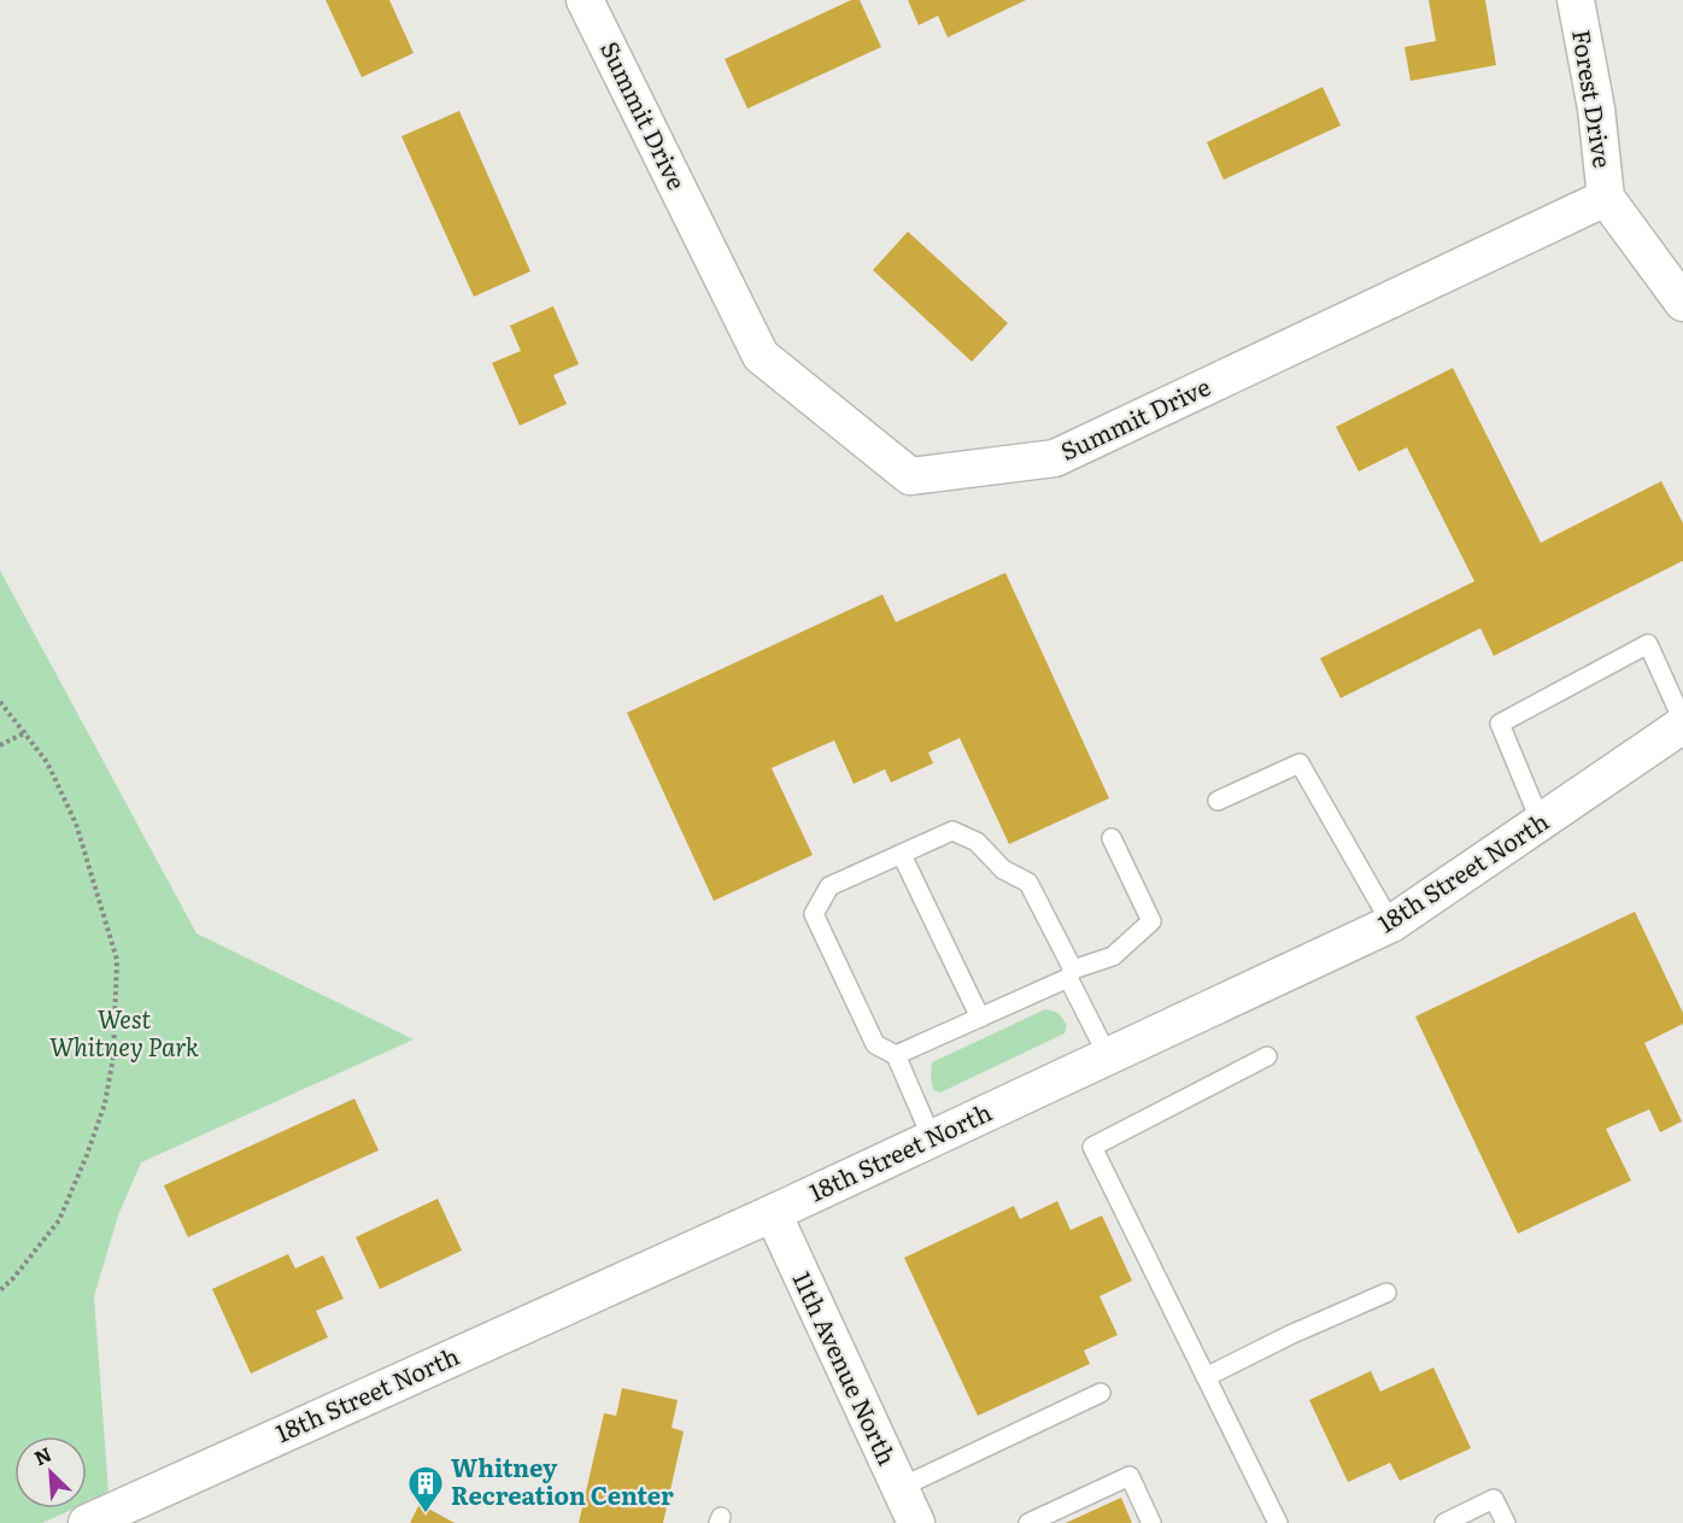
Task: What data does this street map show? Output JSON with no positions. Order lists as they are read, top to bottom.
{
  "streets": {
    "street": [
      "Forest Drive",
      "Summit Drive",
      "18th Street North",
      "11th Avenue North"
    ]
  },
  "crossings": [
    ["Forest Drive", "Summit Drive"],
    ["18th Street North", "11th Avenue North"]
  ],
  "parks": ["West Whitney Park"],
  "places": {
    "building": ["Whitney Recreation Center"]
  },
  "north": "top left"
}
